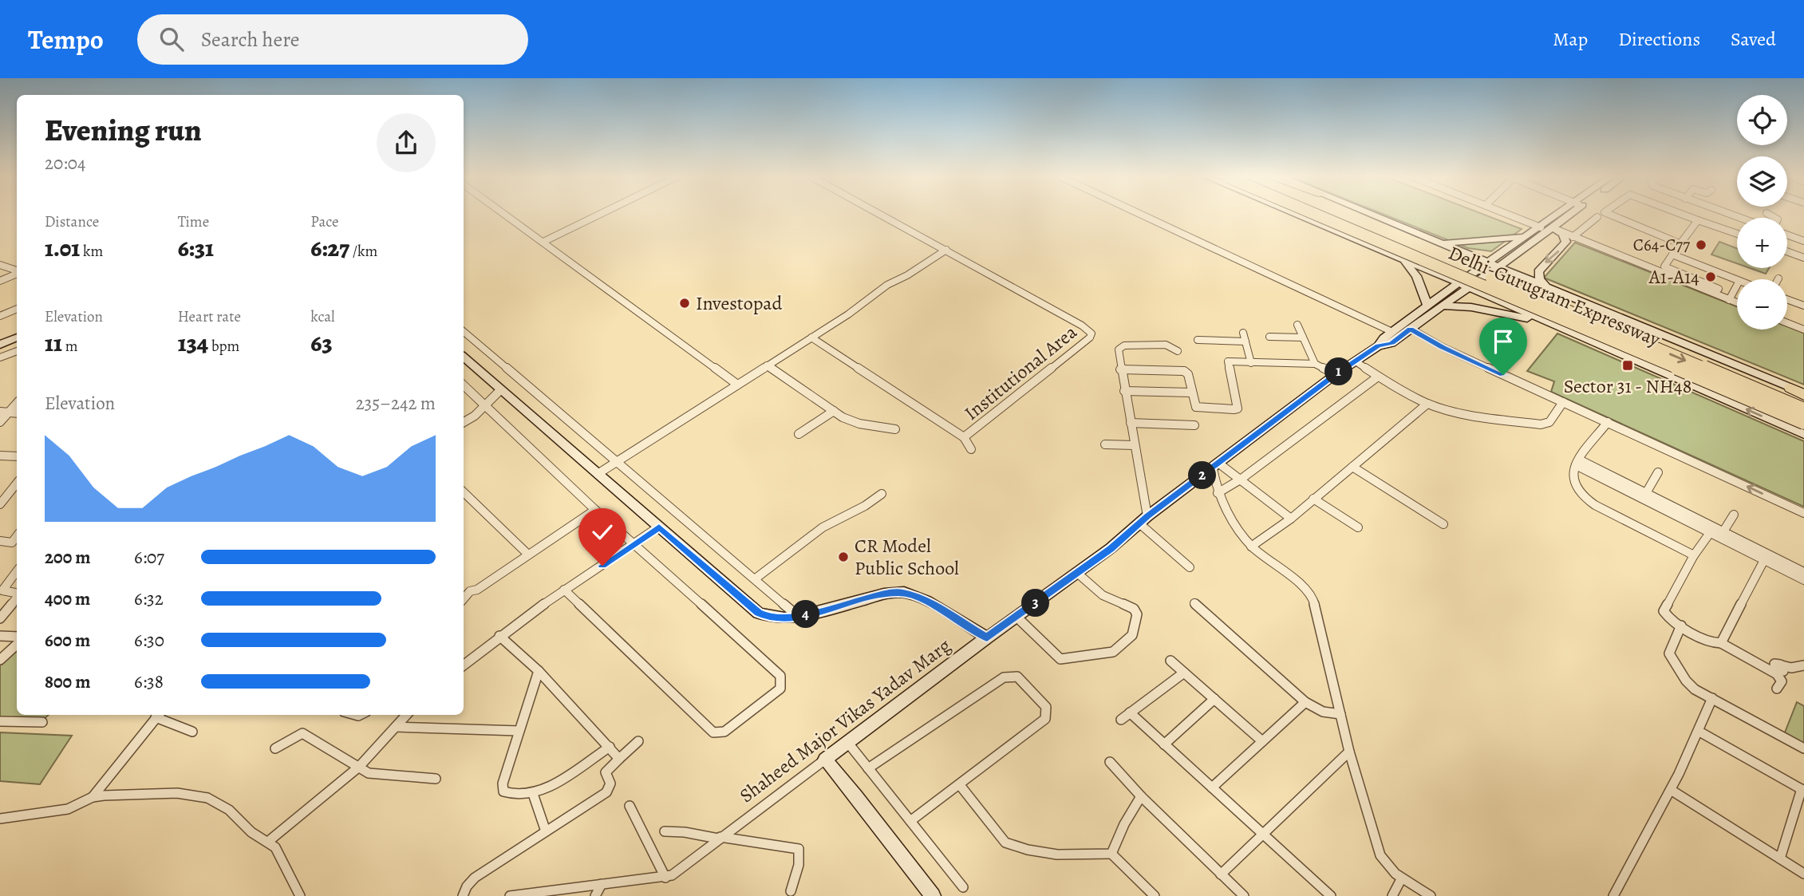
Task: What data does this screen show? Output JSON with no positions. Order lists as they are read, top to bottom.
{
  "streets": {
    "highway": ["Delhi-Gurugram Expressway"],
    "main road": ["Shaheed Major Vikas Yadav Marg"],
    "street": ["Institutional Area"]
  },
  "places": {
    "other": [
      "C64-C77",
      "A1-A14",
      "Investopad",
      "CR Model Public School"
    ],
    "transit": ["Sector 31 - NH48"]
  },
  "page": {
    "header": "Tempo",
    "search": "Search here",
    "nav": ["Map", "Directions", "Saved"],
    "map_buttons": ["+", "−"],
    "heading": ["Evening run", "20:04"],
    "stats": [
      ["Distance", "1.01 km"],
      ["Time", "6:31"],
      ["Pace", "6:27 /km"],
      ["Elevation", "11 m"],
      ["Heart rate", "134 bpm"],
      ["kcal", "63"]
    ],
    "pins": [
      "1",
      "2",
      "3",
      "4"
    ],
    "chart": ["Elevation", "235–242 m"],
    "list": [
      {
        "name": "200 m",
        "note": "6:07"
      },
      {
        "name": "400 m",
        "note": "6:32"
      },
      {
        "name": "600 m",
        "note": "6:30"
      },
      {
        "name": "800 m",
        "note": "6:38"
      }
    ]
  }
}
